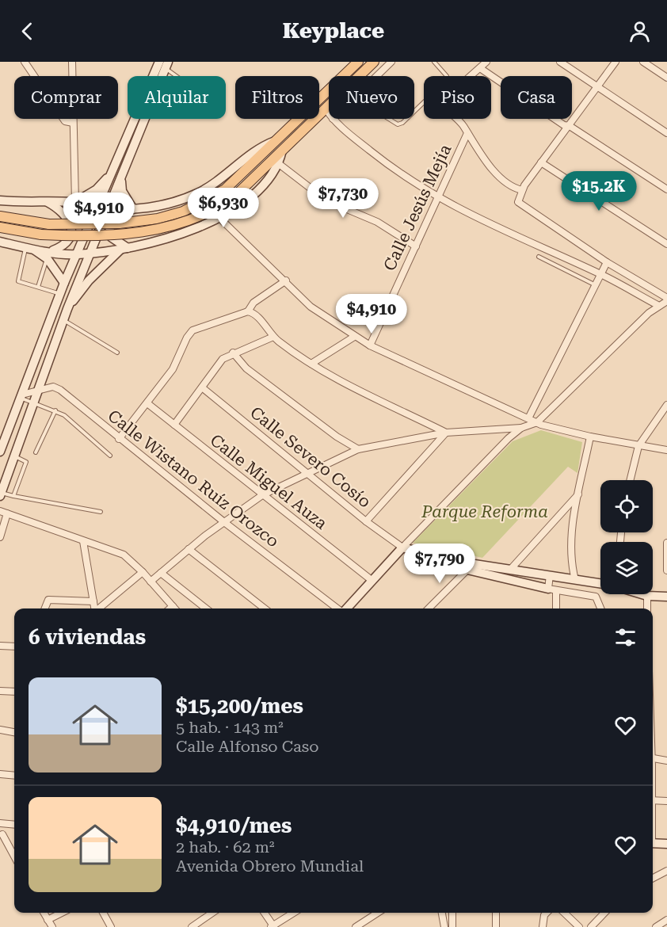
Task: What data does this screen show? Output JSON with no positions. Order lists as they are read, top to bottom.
{
  "streets": {
    "street": [
      "Calle Jesús Mejía",
      "Calle Severo Cosío",
      "Calle Wistano Ruíz Orozco",
      "Calle Miguel Auza"
    ]
  },
  "parks": ["Parque Reforma"],
  "page": {
    "header": "Keyplace",
    "chip": [
      "Comprar",
      "Alquilar",
      "Filtros",
      "Nuevo",
      "Piso",
      "Casa"
    ],
    "price": [
      "$15.2K",
      "$7,730",
      "$6,930",
      "$4,910",
      "$4,910",
      "$7,790"
    ],
    "heading": "6 viviendas",
    "list": [
      {
        "name": "$15,200/mes",
        "note": "5 hab. · 143 m² · Calle Alfonso Caso"
      },
      {
        "name": "$4,910/mes",
        "note": "2 hab. · 62 m² · Avenida Obrero Mundial"
      }
    ]
  }
}
